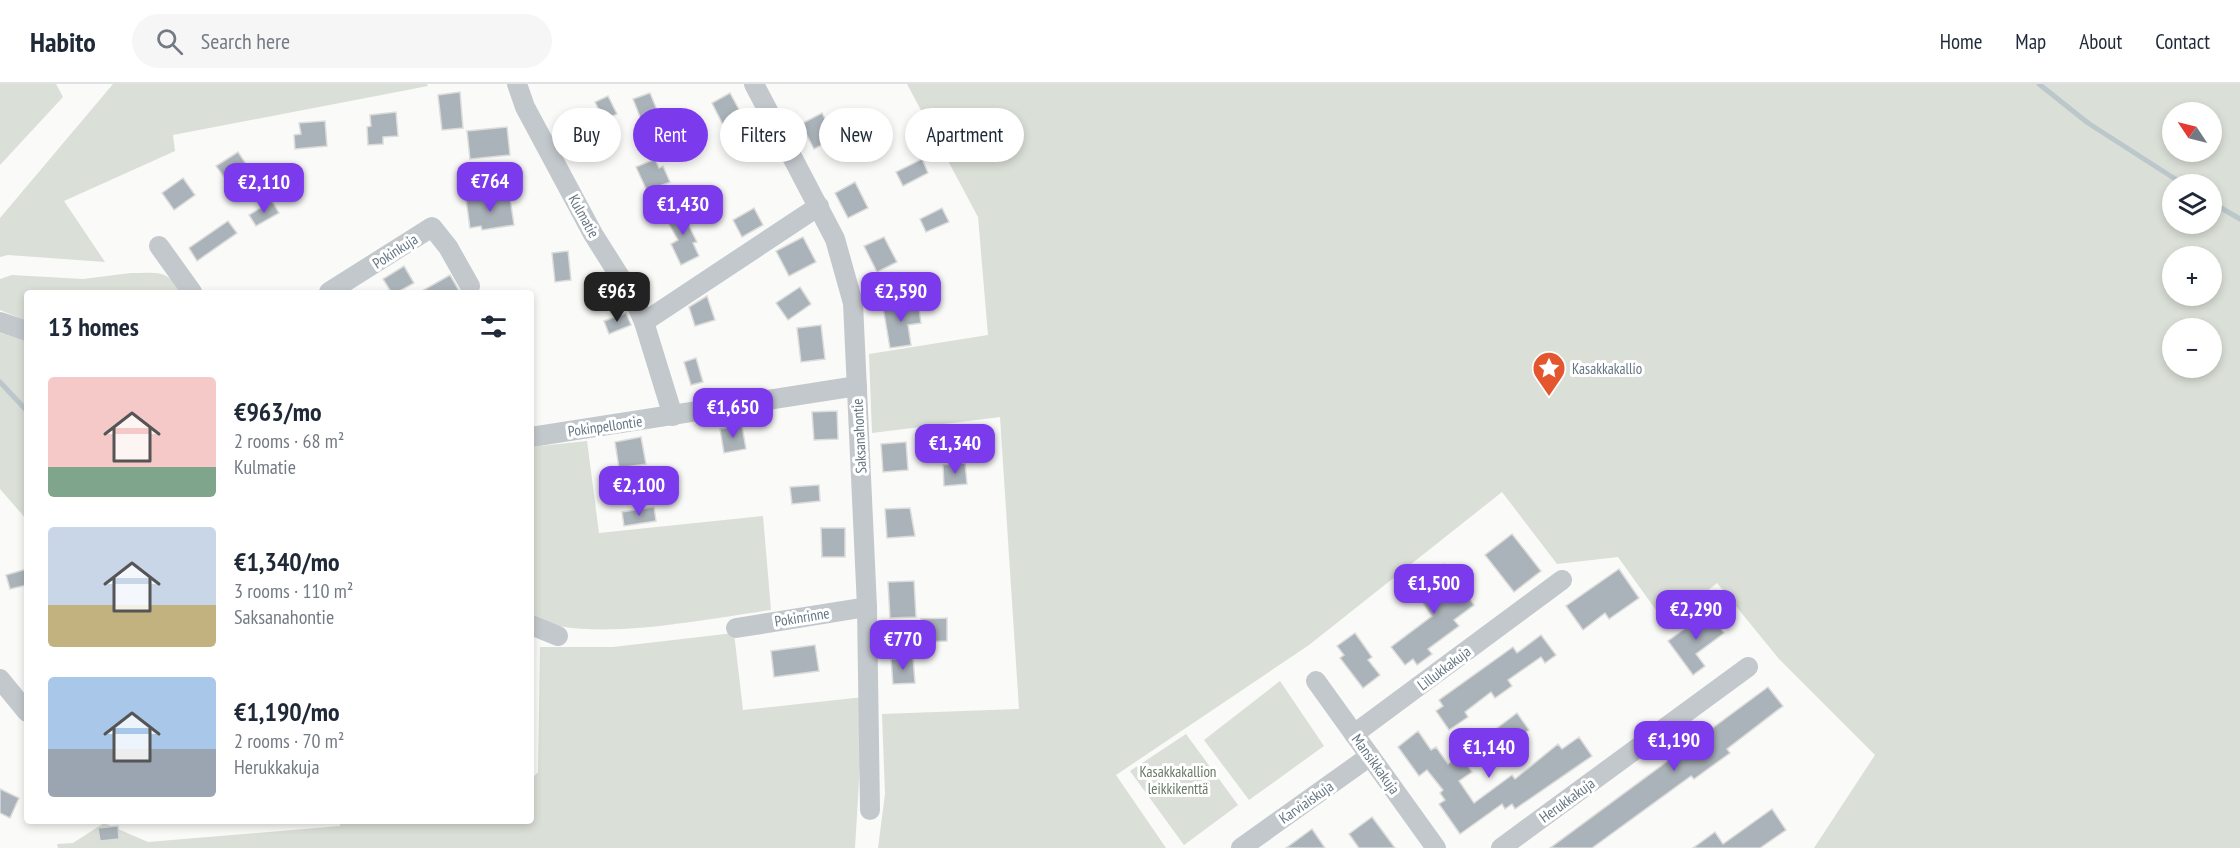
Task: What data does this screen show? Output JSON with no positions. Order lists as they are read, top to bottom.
{
  "streets": {
    "street": [
      "Kulmatie",
      "Pokinkuja",
      "Pokinpellontie",
      "Saksanahontie",
      "Pokinrinne",
      "Lillukkakuja",
      "Mansikkakuja",
      "Herukkakuja",
      "Karviaiskuja"
    ]
  },
  "crossings": [
    ["Kulmatie", "Pokinpellontie"],
    ["Pokinpellontie", "Saksanahontie"],
    ["Saksanahontie", "Pokinrinne"],
    ["Lillukkakuja", "Mansikkakuja"],
    ["Mansikkakuja", "Karviaiskuja"]
  ],
  "parks": ["Kasakkakallion leikkikenttä"],
  "places": {
    "place": ["Kasakkakallio"]
  },
  "north": "top left",
  "page": {
    "header": "Habito",
    "search": "Search here",
    "nav": [
      "Home",
      "Map",
      "About",
      "Contact"
    ],
    "map_buttons": ["+", "−"],
    "chip": [
      "Buy",
      "Rent",
      "Filters",
      "New",
      "Apartment"
    ],
    "price": [
      "€764",
      "€2,110",
      "€1,430",
      "€963",
      "€2,590",
      "€1,650",
      "€1,340",
      "€2,100",
      "€1,500",
      "€2,290",
      "€770",
      "€1,190",
      "€1,140"
    ],
    "heading": "13 homes",
    "list": [
      {
        "name": "€963/mo",
        "note": "2 rooms · 68 m² · Kulmatie"
      },
      {
        "name": "€1,340/mo",
        "note": "3 rooms · 110 m² · Saksanahontie"
      },
      {
        "name": "€1,190/mo",
        "note": "2 rooms · 70 m² · Herukkakuja"
      }
    ]
  }
}
